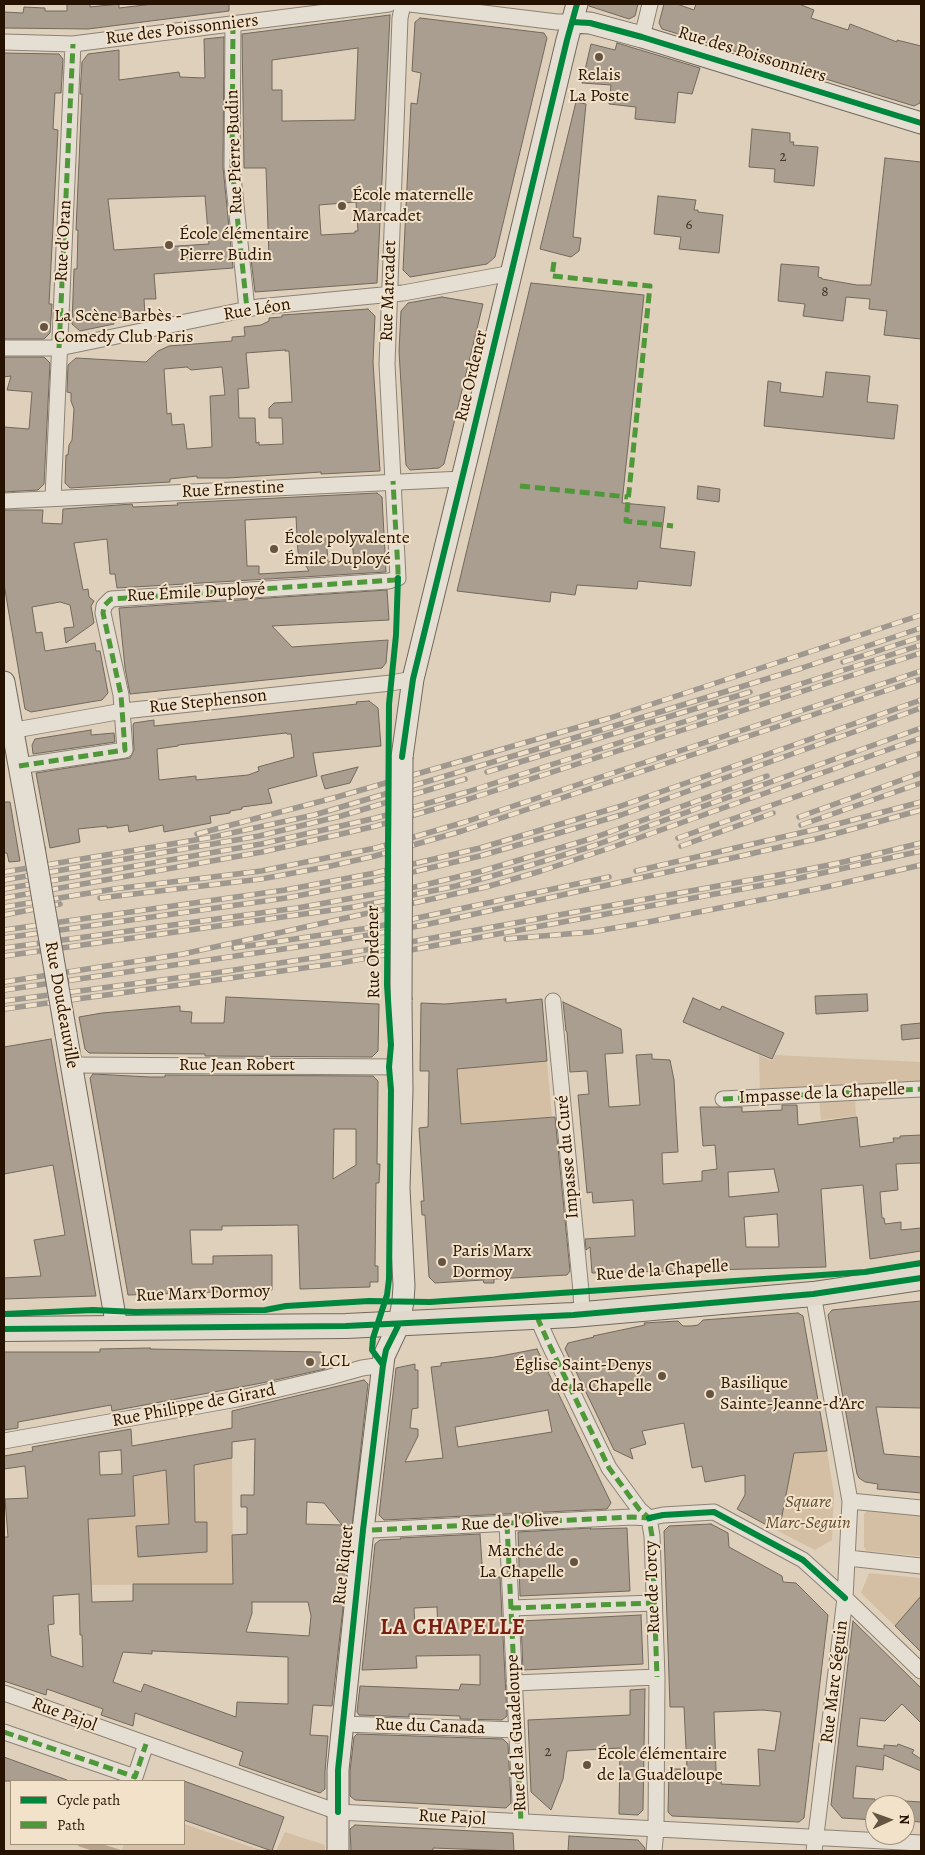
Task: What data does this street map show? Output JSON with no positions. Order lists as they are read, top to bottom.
{
  "streets": {
    "main road": ["Rue de la Chapelle", "Rue Marx Dormoy"],
    "street": [
      "Rue des Poissonniers",
      "Rue Pierre Budin",
      "Rue d'Oran",
      "Rue Marcadet",
      "Rue Léon",
      "Rue Ordener",
      "Rue Ernestine",
      "Rue Émile Duployé",
      "Rue Stephenson",
      "Rue Doudeauville",
      "Rue Jean Robert",
      "Impasse de la Chapelle",
      "Impasse du Curé",
      "Rue Philippe de Girard",
      "Rue de l'Olive",
      "Rue Riquet",
      "Rue de Torcy",
      "Rue Marc Séguin",
      "Rue Pajol",
      "Rue du Canada",
      "Rue de la Guadeloupe"
    ]
  },
  "crossings": [
    ["Rue des Poissonniers", "Rue Pierre Budin"],
    ["Rue des Poissonniers", "Rue d'Oran"],
    ["Rue des Poissonniers", "Rue Ordener"],
    ["Rue Pierre Budin", "Rue Léon"],
    ["Rue d'Oran", "Rue Léon"],
    ["Rue d'Oran", "Rue Ernestine"],
    ["Rue Marcadet", "Rue Léon"],
    ["Rue Marcadet", "Rue Ernestine"],
    ["Rue Marcadet", "Rue Émile Duployé"],
    ["Rue Léon", "Rue Ordener"],
    ["Rue Ordener", "Rue Ernestine"],
    ["Rue Ordener", "Rue Stephenson"],
    ["Rue Ordener", "Rue Jean Robert"],
    ["Rue Ordener", "Rue de la Chapelle"],
    ["Rue Ordener", "Rue Marx Dormoy"],
    ["Rue Ordener", "Rue Riquet"],
    ["Rue Émile Duployé", "Rue Stephenson"],
    ["Rue Stephenson", "Rue Doudeauville"],
    ["Rue Doudeauville", "Rue Jean Robert"],
    ["Rue Doudeauville", "Rue Marx Dormoy"],
    ["Impasse du Curé", "Rue de la Chapelle"],
    ["Rue de la Chapelle", "Rue Marx Dormoy"],
    ["Rue de la Chapelle", "Rue Riquet"],
    ["Rue de la Chapelle", "Rue de Torcy"],
    ["Rue de la Chapelle", "Rue Marc Séguin"],
    ["Rue Marx Dormoy", "Rue Riquet"],
    ["Rue Philippe de Girard", "Rue Riquet"],
    ["Rue de l'Olive", "Rue de Torcy"],
    ["Rue de l'Olive", "Rue Marc Séguin"],
    ["Rue de l'Olive", "Rue de la Guadeloupe"],
    ["Rue Riquet", "Rue Pajol"],
    ["Rue Riquet", "Rue du Canada"],
    ["Rue de Torcy", "Rue Pajol"],
    ["Rue Marc Séguin", "Rue Pajol"],
    ["Rue Pajol", "Rue de la Guadeloupe"],
    ["Rue du Canada", "Rue de la Guadeloupe"]
  ],
  "districts": ["LA CHAPELLE"],
  "parks": ["Square Marc-Seguin"],
  "places": [
    "Relais La Poste",
    "École maternelle Marcadet",
    "École élémentaire Pierre Budin",
    "La Scène Barbès - Comedy Club Paris",
    "École polyvalente Émile Duployé",
    "Paris Marx Dormoy",
    "LCL",
    "Église Saint-Denys de la Chapelle",
    "Basilique Sainte-Jeanne-d’Arc",
    "Marché de La Chapelle",
    "École élémentaire de la Guadeloupe"
  ],
  "house_numbers": [
    "2",
    "6",
    "8",
    "2"
  ],
  "legend": ["Cycle path", "Path"],
  "north": "right"
}
